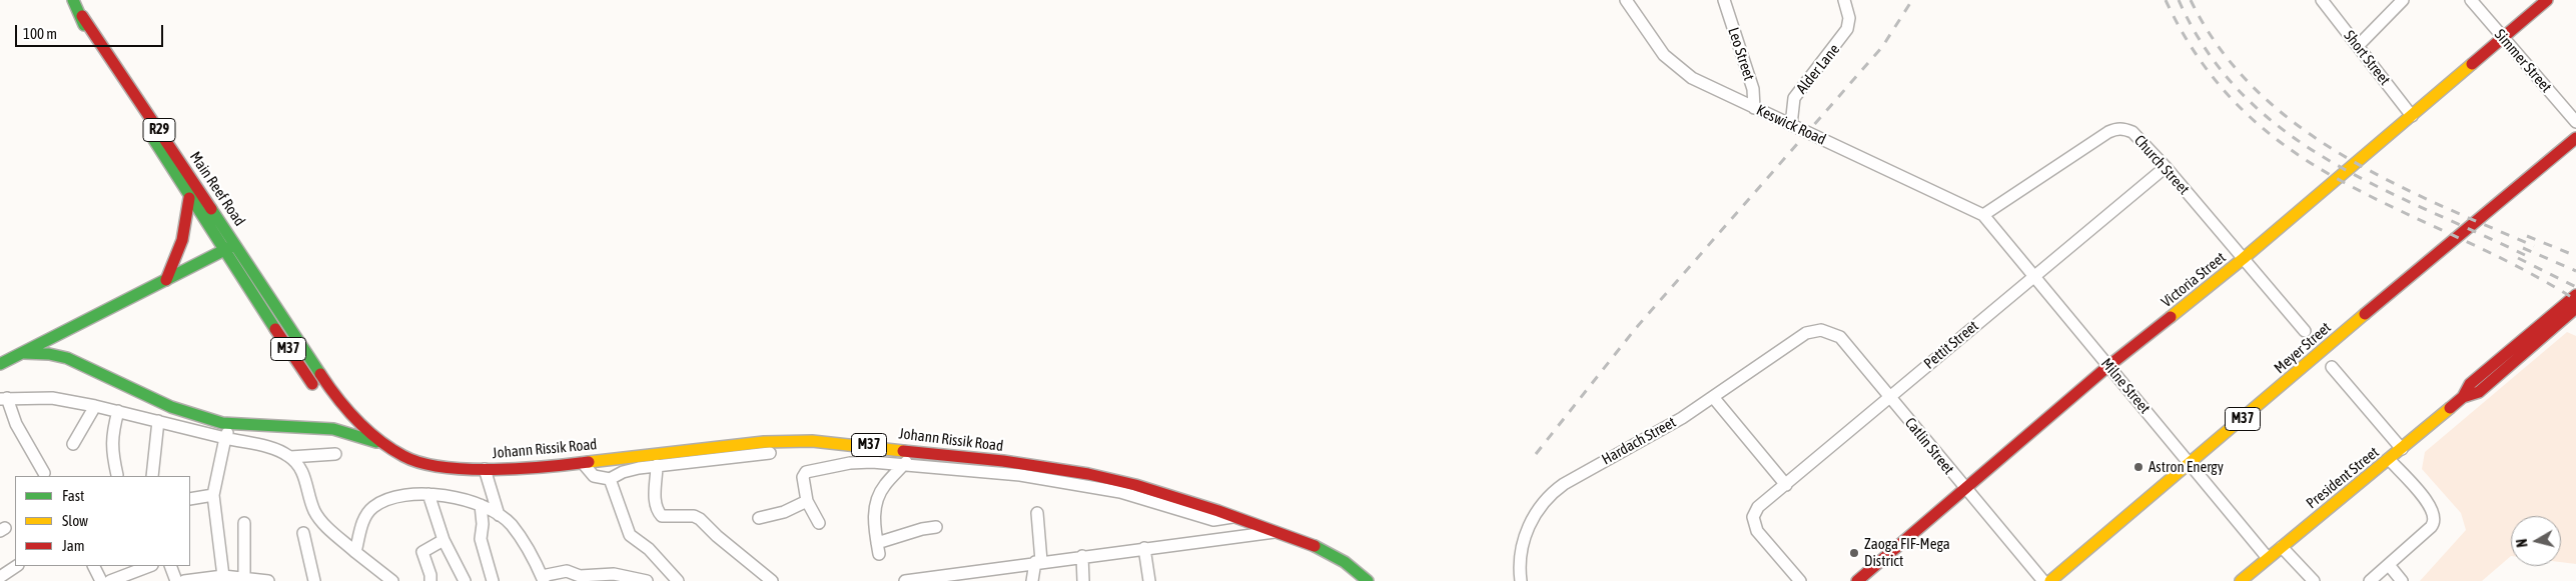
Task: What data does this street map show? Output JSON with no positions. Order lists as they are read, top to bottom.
{
  "streets": {
    "main road": [
      "R29",
      "Main Reef Road",
      "Victoria Street",
      "Meyer Street",
      "M37",
      "Johann Rissik Road",
      "President Street"
    ],
    "street": [
      "Leo Street",
      "Short Street",
      "Simmer Street",
      "Alder Lane",
      "Keswick Road",
      "Church Street",
      "Pettit Street",
      "Milne Street",
      "Hardach Street",
      "Catlin Street"
    ]
  },
  "crossings": [
    ["Leo Street", "Keswick Road"],
    ["Short Street", "Victoria Street"],
    ["Simmer Street", "Victoria Street"],
    ["Alder Lane", "Keswick Road"],
    ["Keswick Road", "Church Street"],
    ["Keswick Road", "Milne Street"],
    ["Church Street", "Victoria Street"],
    ["Church Street", "Pettit Street"],
    ["Church Street", "Milne Street"],
    ["Main Reef Road", "Johann Rissik Road"],
    ["Victoria Street", "Milne Street"],
    ["Victoria Street", "Catlin Street"],
    ["Pettit Street", "Milne Street"],
    ["Pettit Street", "Catlin Street"],
    ["Meyer Street", "Milne Street"],
    ["Milne Street", "President Street"],
    ["Hardach Street", "Catlin Street"]
  ],
  "places": ["Astron Energy", "Zaoga FIF-Mega District"],
  "legend": ["Fast", "Slow", "Jam"],
  "scale_bar": "100 m",
  "north": "left"
}
